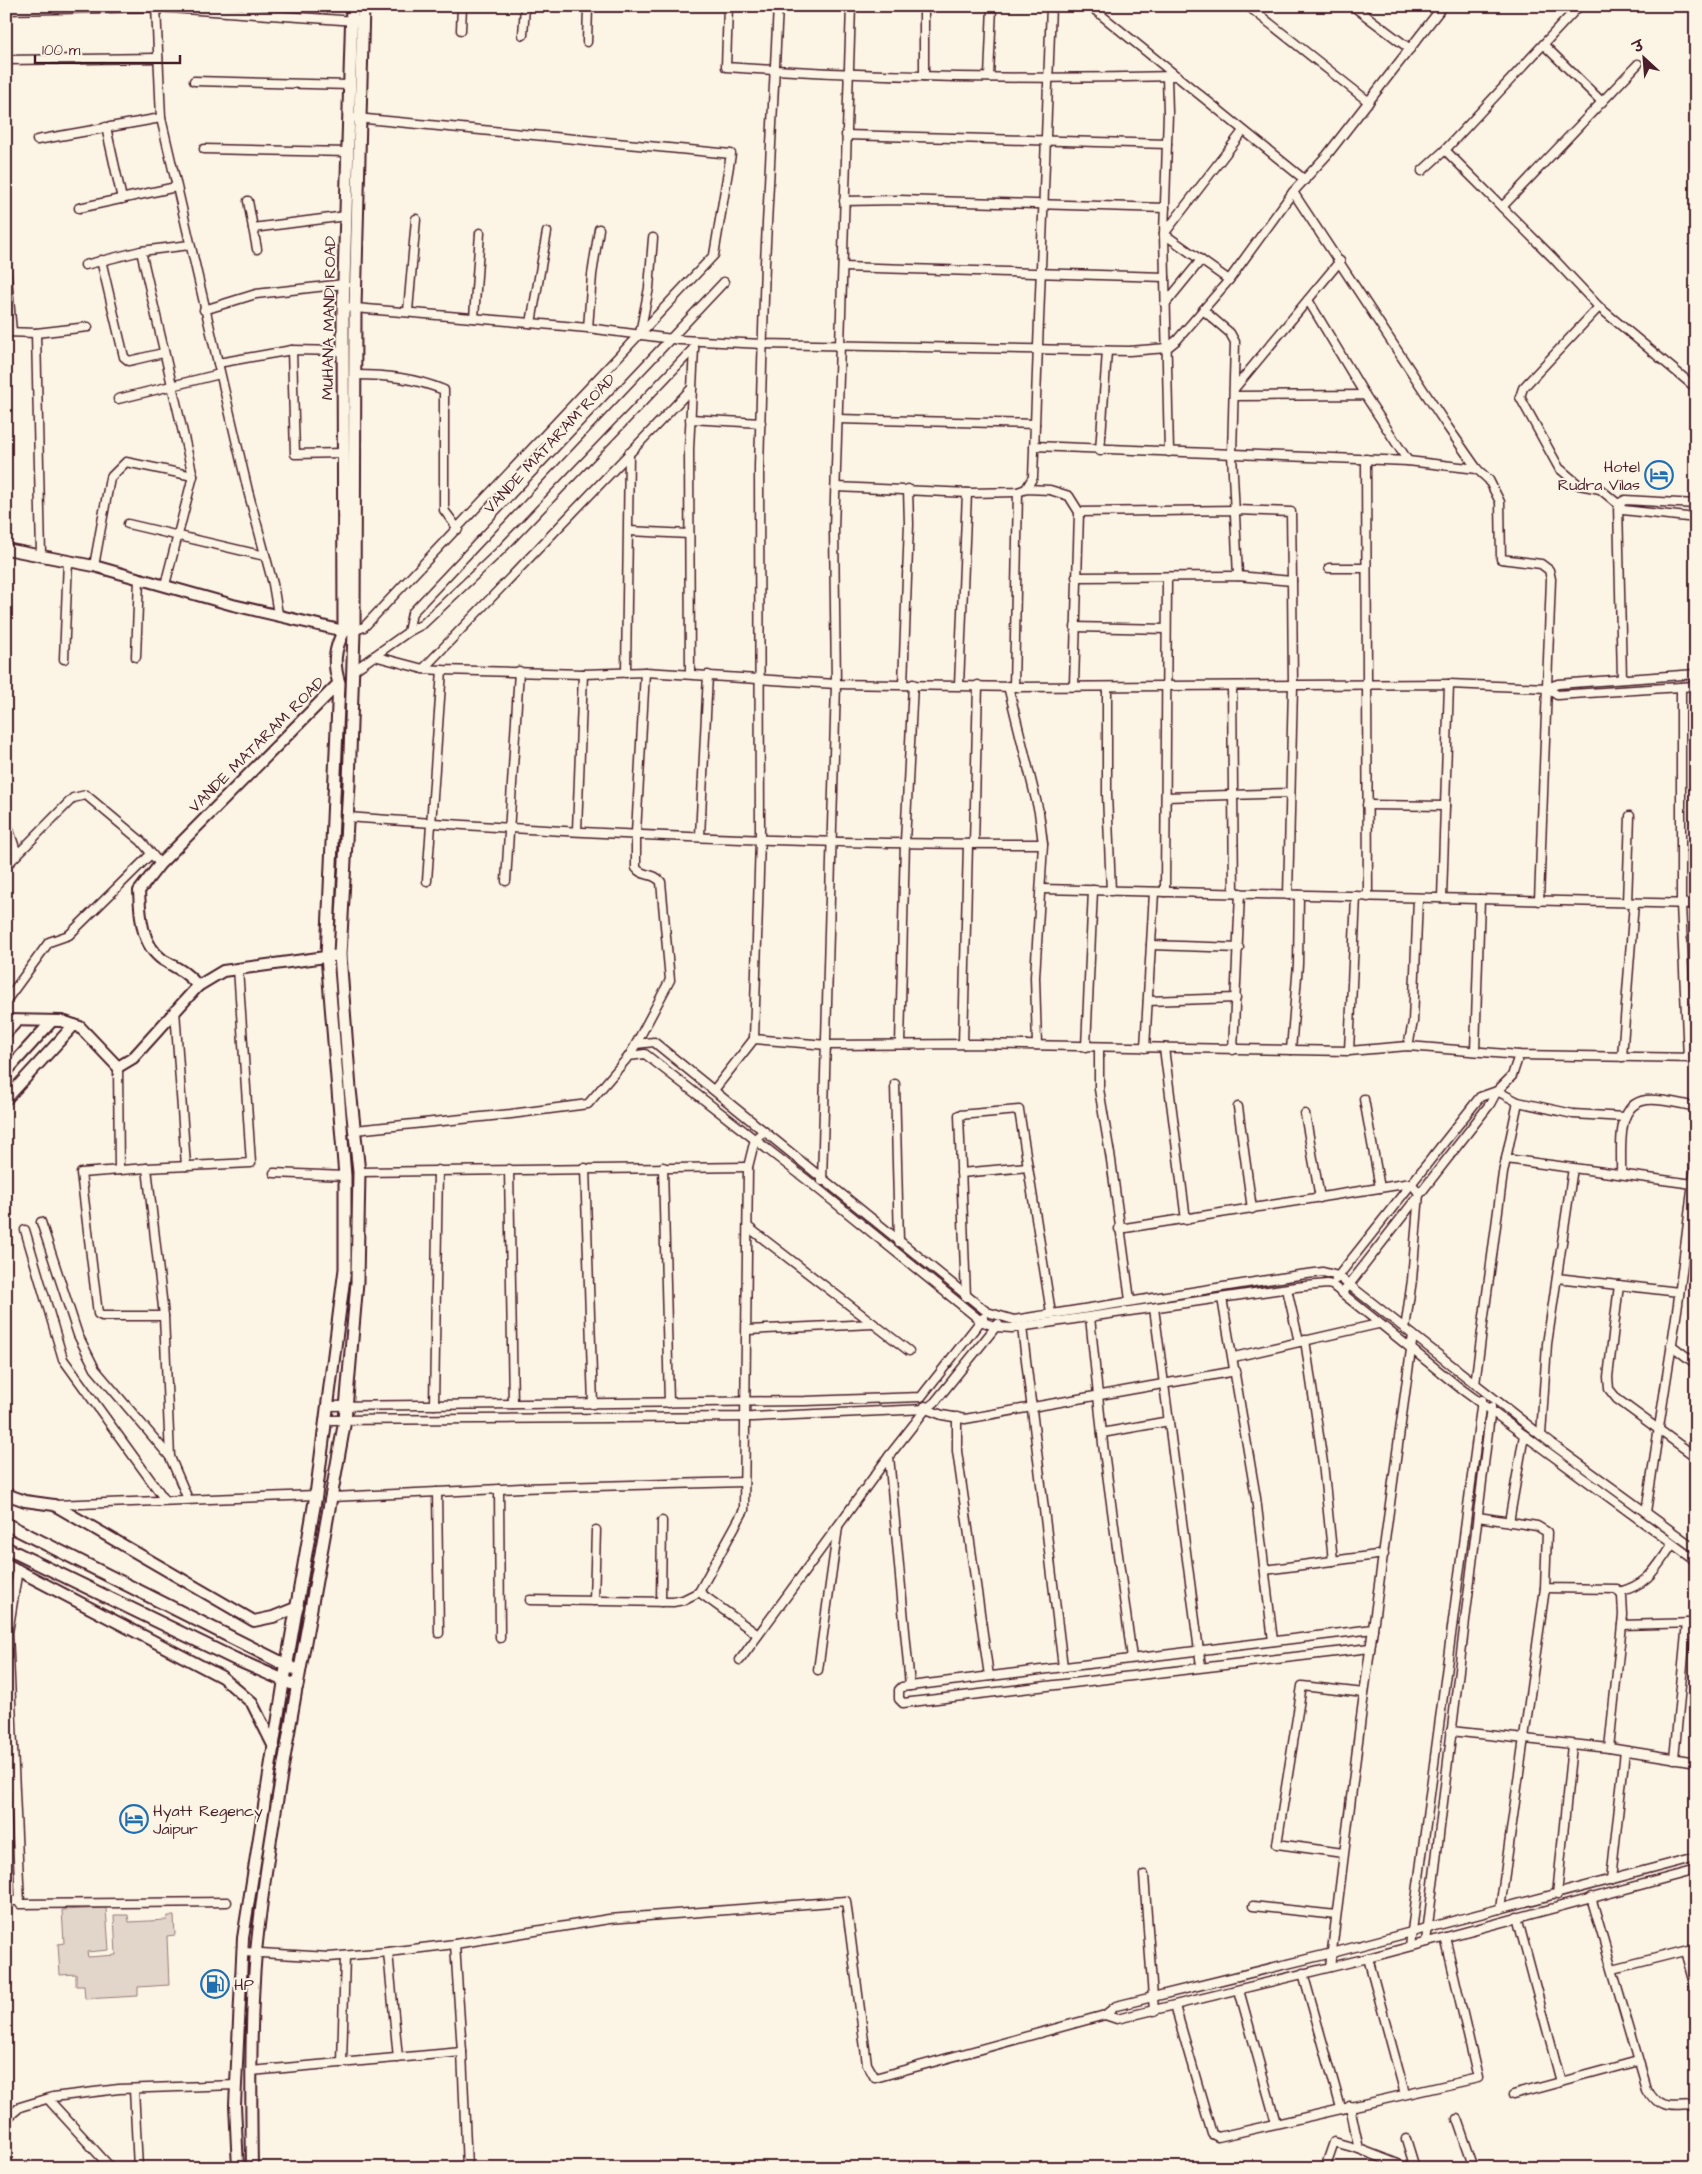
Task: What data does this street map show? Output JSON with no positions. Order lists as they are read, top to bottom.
{
  "streets": {
    "main road": ["MUHANA MANDI ROAD", "VANDE MATARAM ROAD"]
  },
  "places": {
    "hotel": ["Hotel Rudra Vilas", "Hyatt Regency Jaipur"],
    "fuel station": ["HP"]
  },
  "scale_bar": "100 m",
  "north": "top left"
}
